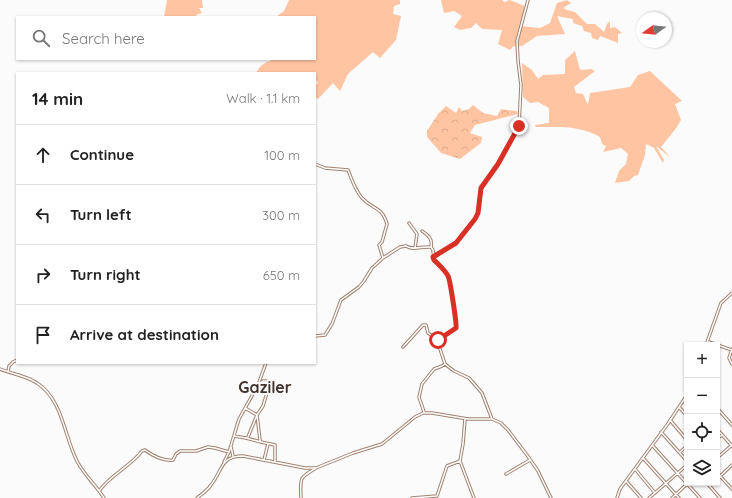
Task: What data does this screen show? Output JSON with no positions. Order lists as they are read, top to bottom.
{
  "districts": ["Gaziler"],
  "north": "left",
  "page": {
    "search": "Search here",
    "heading": ["14 min", "Walk · 1.1 km"],
    "list": [
      ["Continue", "100 m"],
      ["Turn left", "300 m"],
      ["Turn right", "650 m"],
      "Arrive at destination"
    ],
    "map_buttons": ["+", "−"]
  }
}
